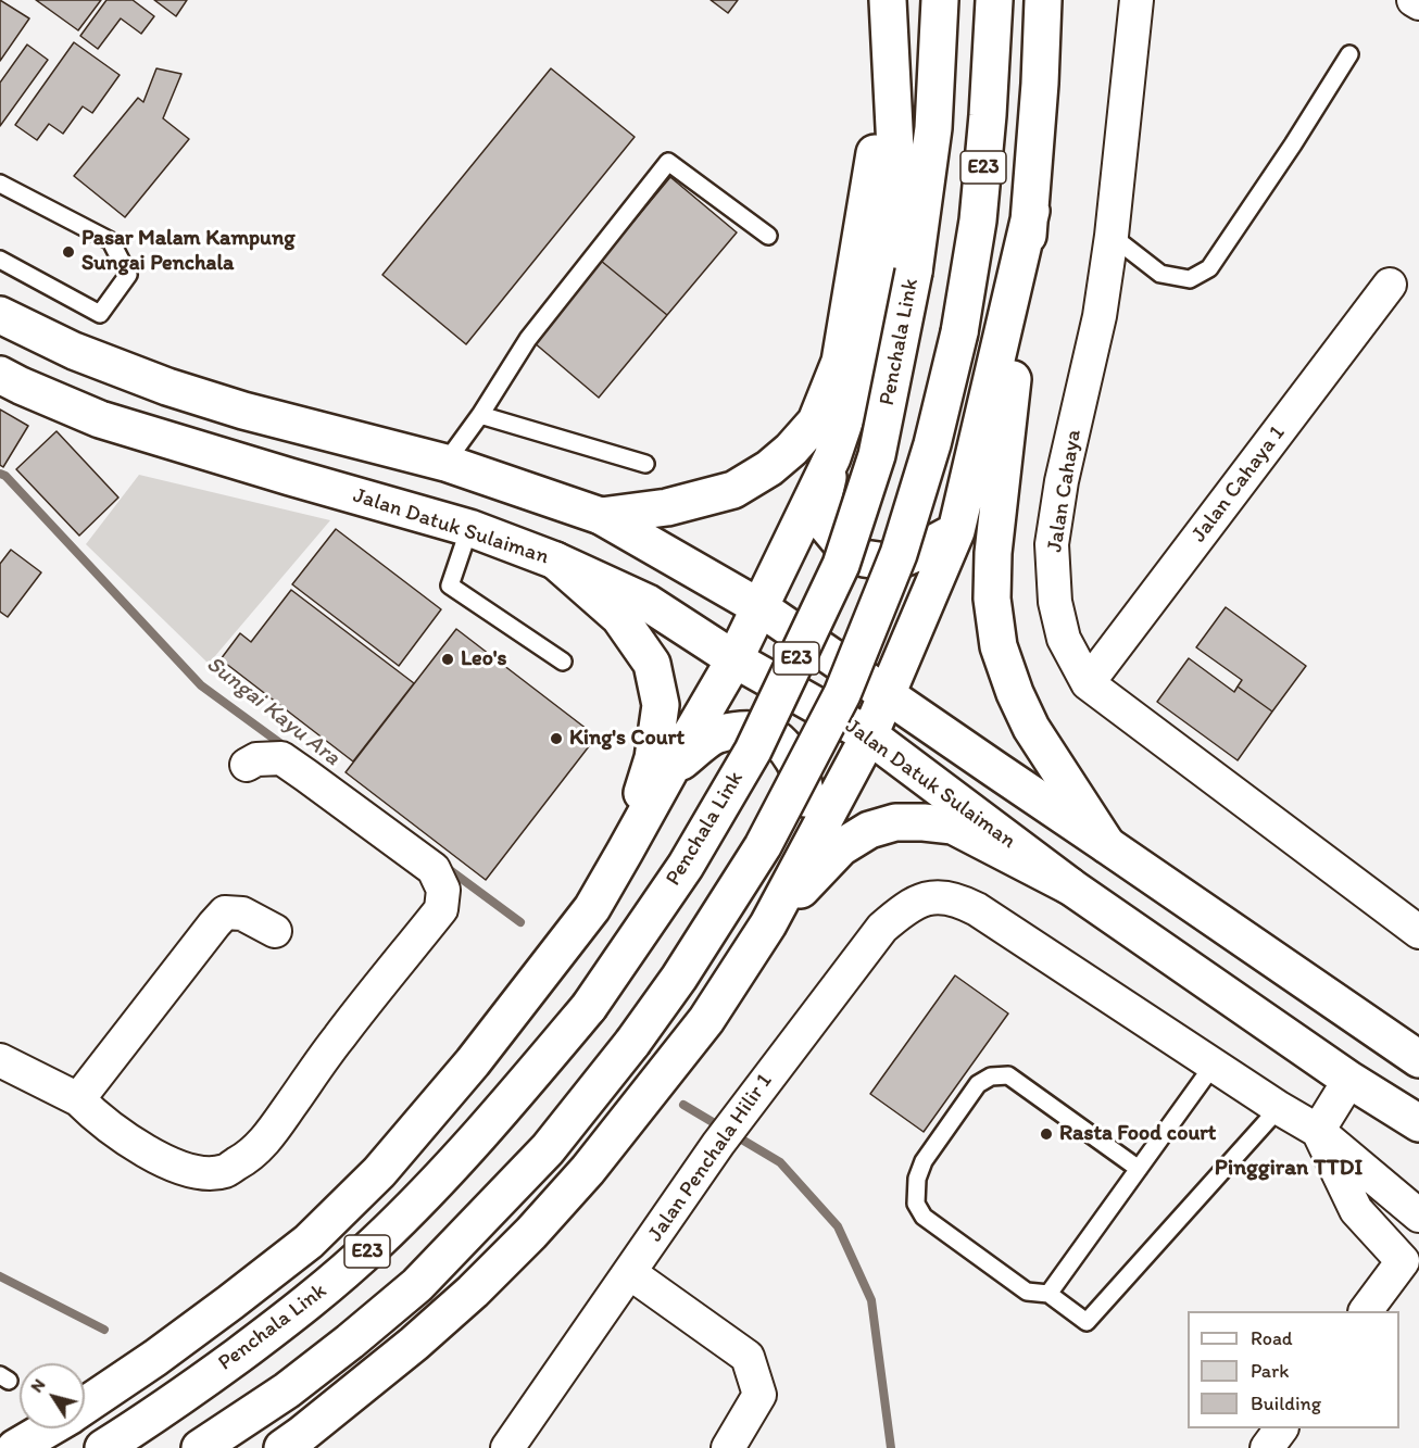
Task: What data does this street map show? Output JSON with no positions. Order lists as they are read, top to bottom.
{
  "streets": {
    "main road": ["E23", "Penchala Link", "Jalan Datuk Sulaiman"],
    "street": ["Jalan Cahaya 1", "Jalan Cahaya", "Jalan Penchala Hilir 1"]
  },
  "crossings": [
    ["Jalan Cahaya 1", "Jalan Cahaya"]
  ],
  "districts": ["Pinggiran TTDI"],
  "water": ["Sungai Kayu Ara"],
  "places": [
    "Pasar Malam Kampung Sungai Penchala",
    "Leo's",
    "King's Court",
    "Rasta Food court"
  ],
  "legend": ["Road", "Park", "Building"],
  "north": "top left"
}
